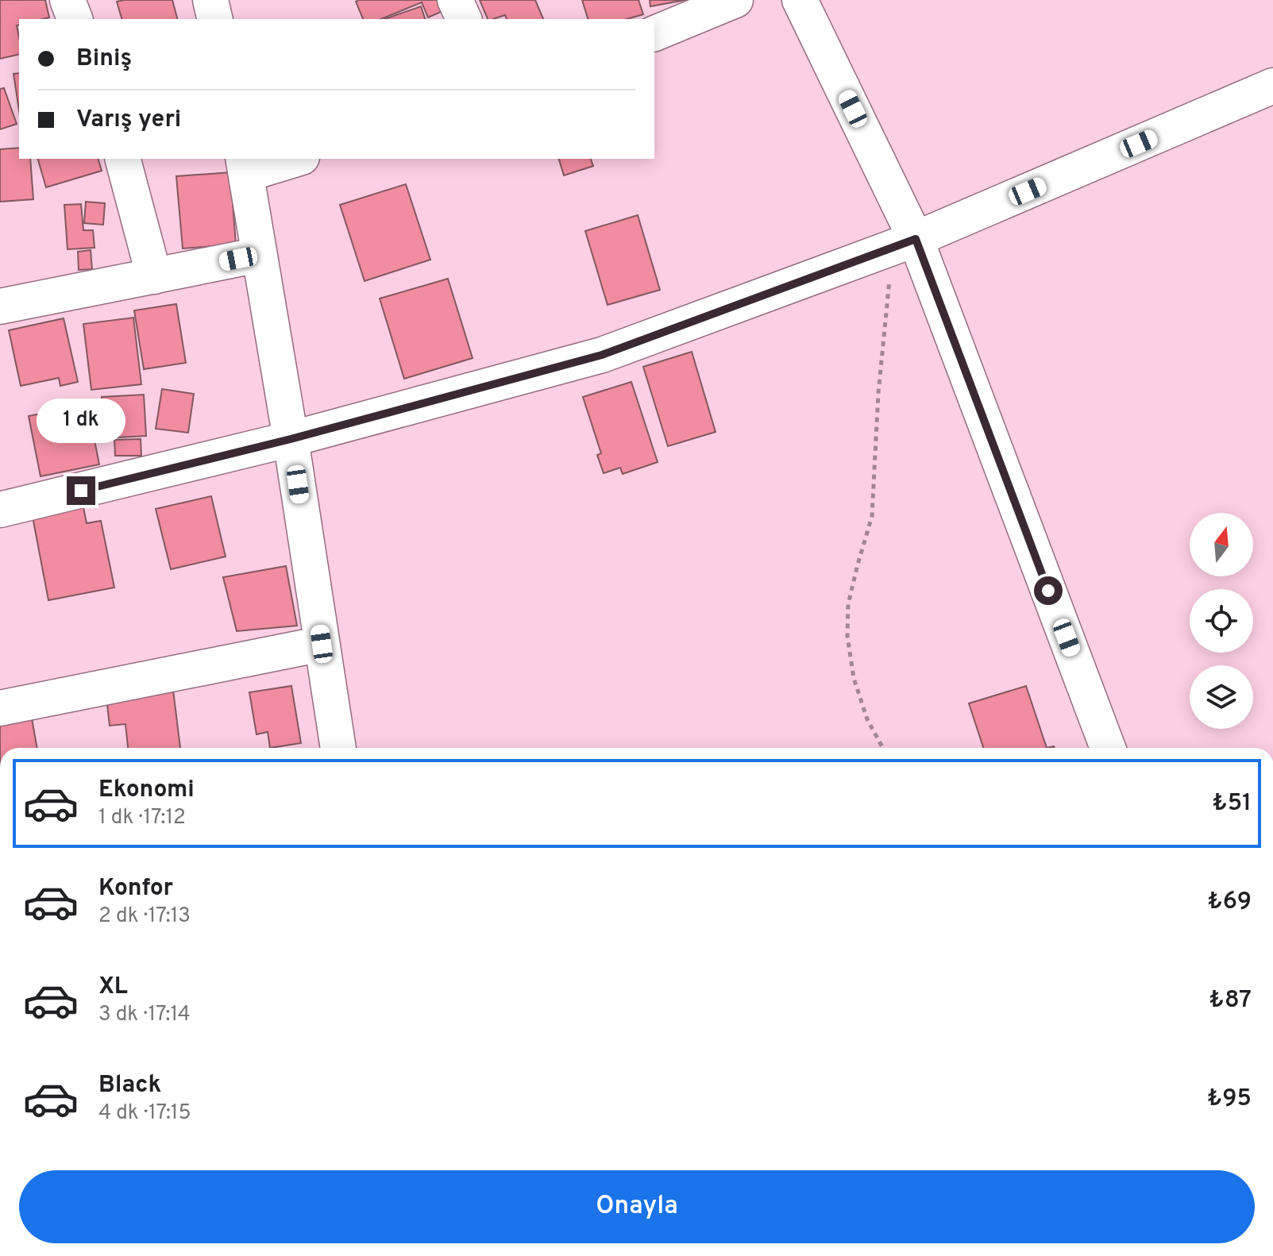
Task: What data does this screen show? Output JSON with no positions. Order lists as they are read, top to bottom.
{
  "north": "top",
  "page": {
    "banner": ["Biniş", "Varış yeri"],
    "bubble": "1 dk",
    "list": [
      {
        "name": "Ekonomi",
        "note": "1 dk · 17:12",
        "value": "₺51"
      },
      {
        "name": "Konfor",
        "note": "2 dk · 17:13",
        "value": "₺69"
      },
      {
        "name": "XL",
        "note": "3 dk · 17:14",
        "value": "₺87"
      },
      {
        "name": "Black",
        "note": "4 dk · 17:15",
        "value": "₺95"
      }
    ],
    "buttons": "Onayla"
  }
}
